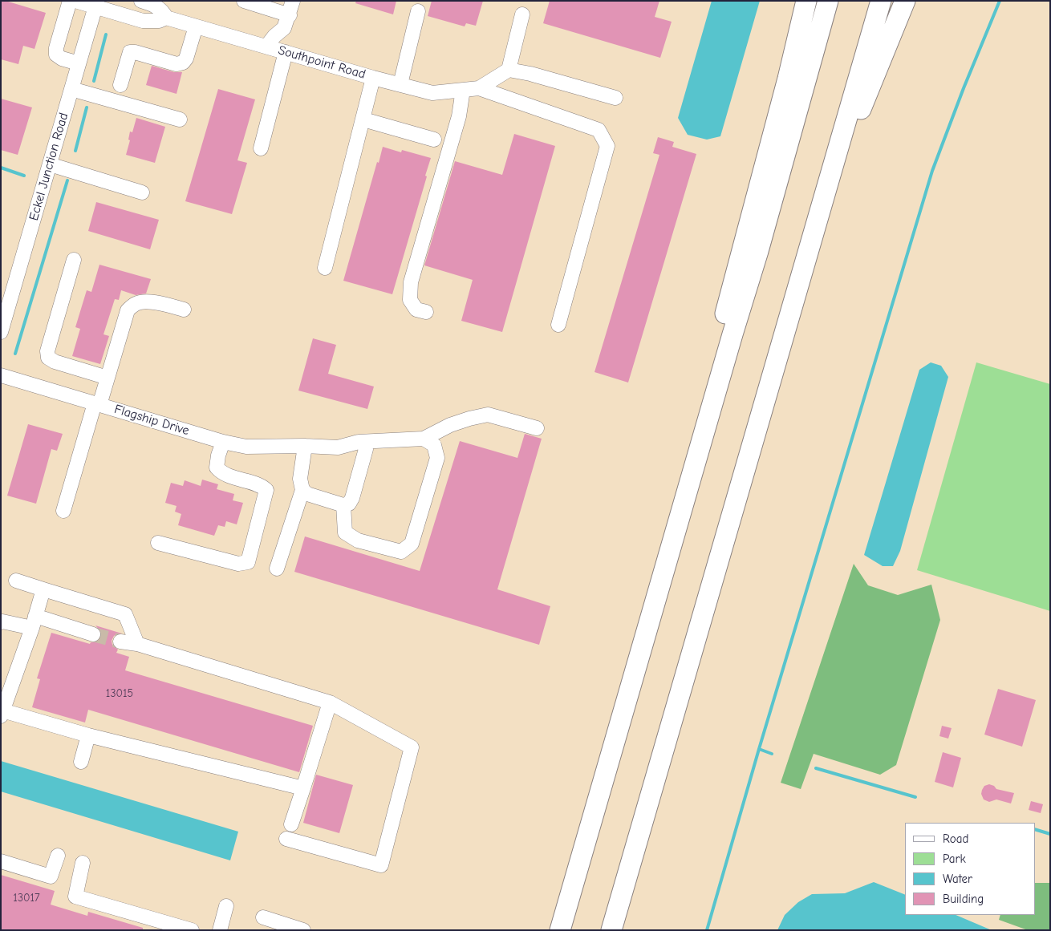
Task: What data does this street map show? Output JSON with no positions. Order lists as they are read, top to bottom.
{
  "streets": {
    "street": ["Southpoint Road", "Eckel Junction Road", "Flagship Drive"]
  },
  "crossings": [
    ["Southpoint Road", "Eckel Junction Road"]
  ],
  "house_numbers": ["13015", "13017"],
  "legend": [
    "Road",
    "Park",
    "Water",
    "Building"
  ]
}
